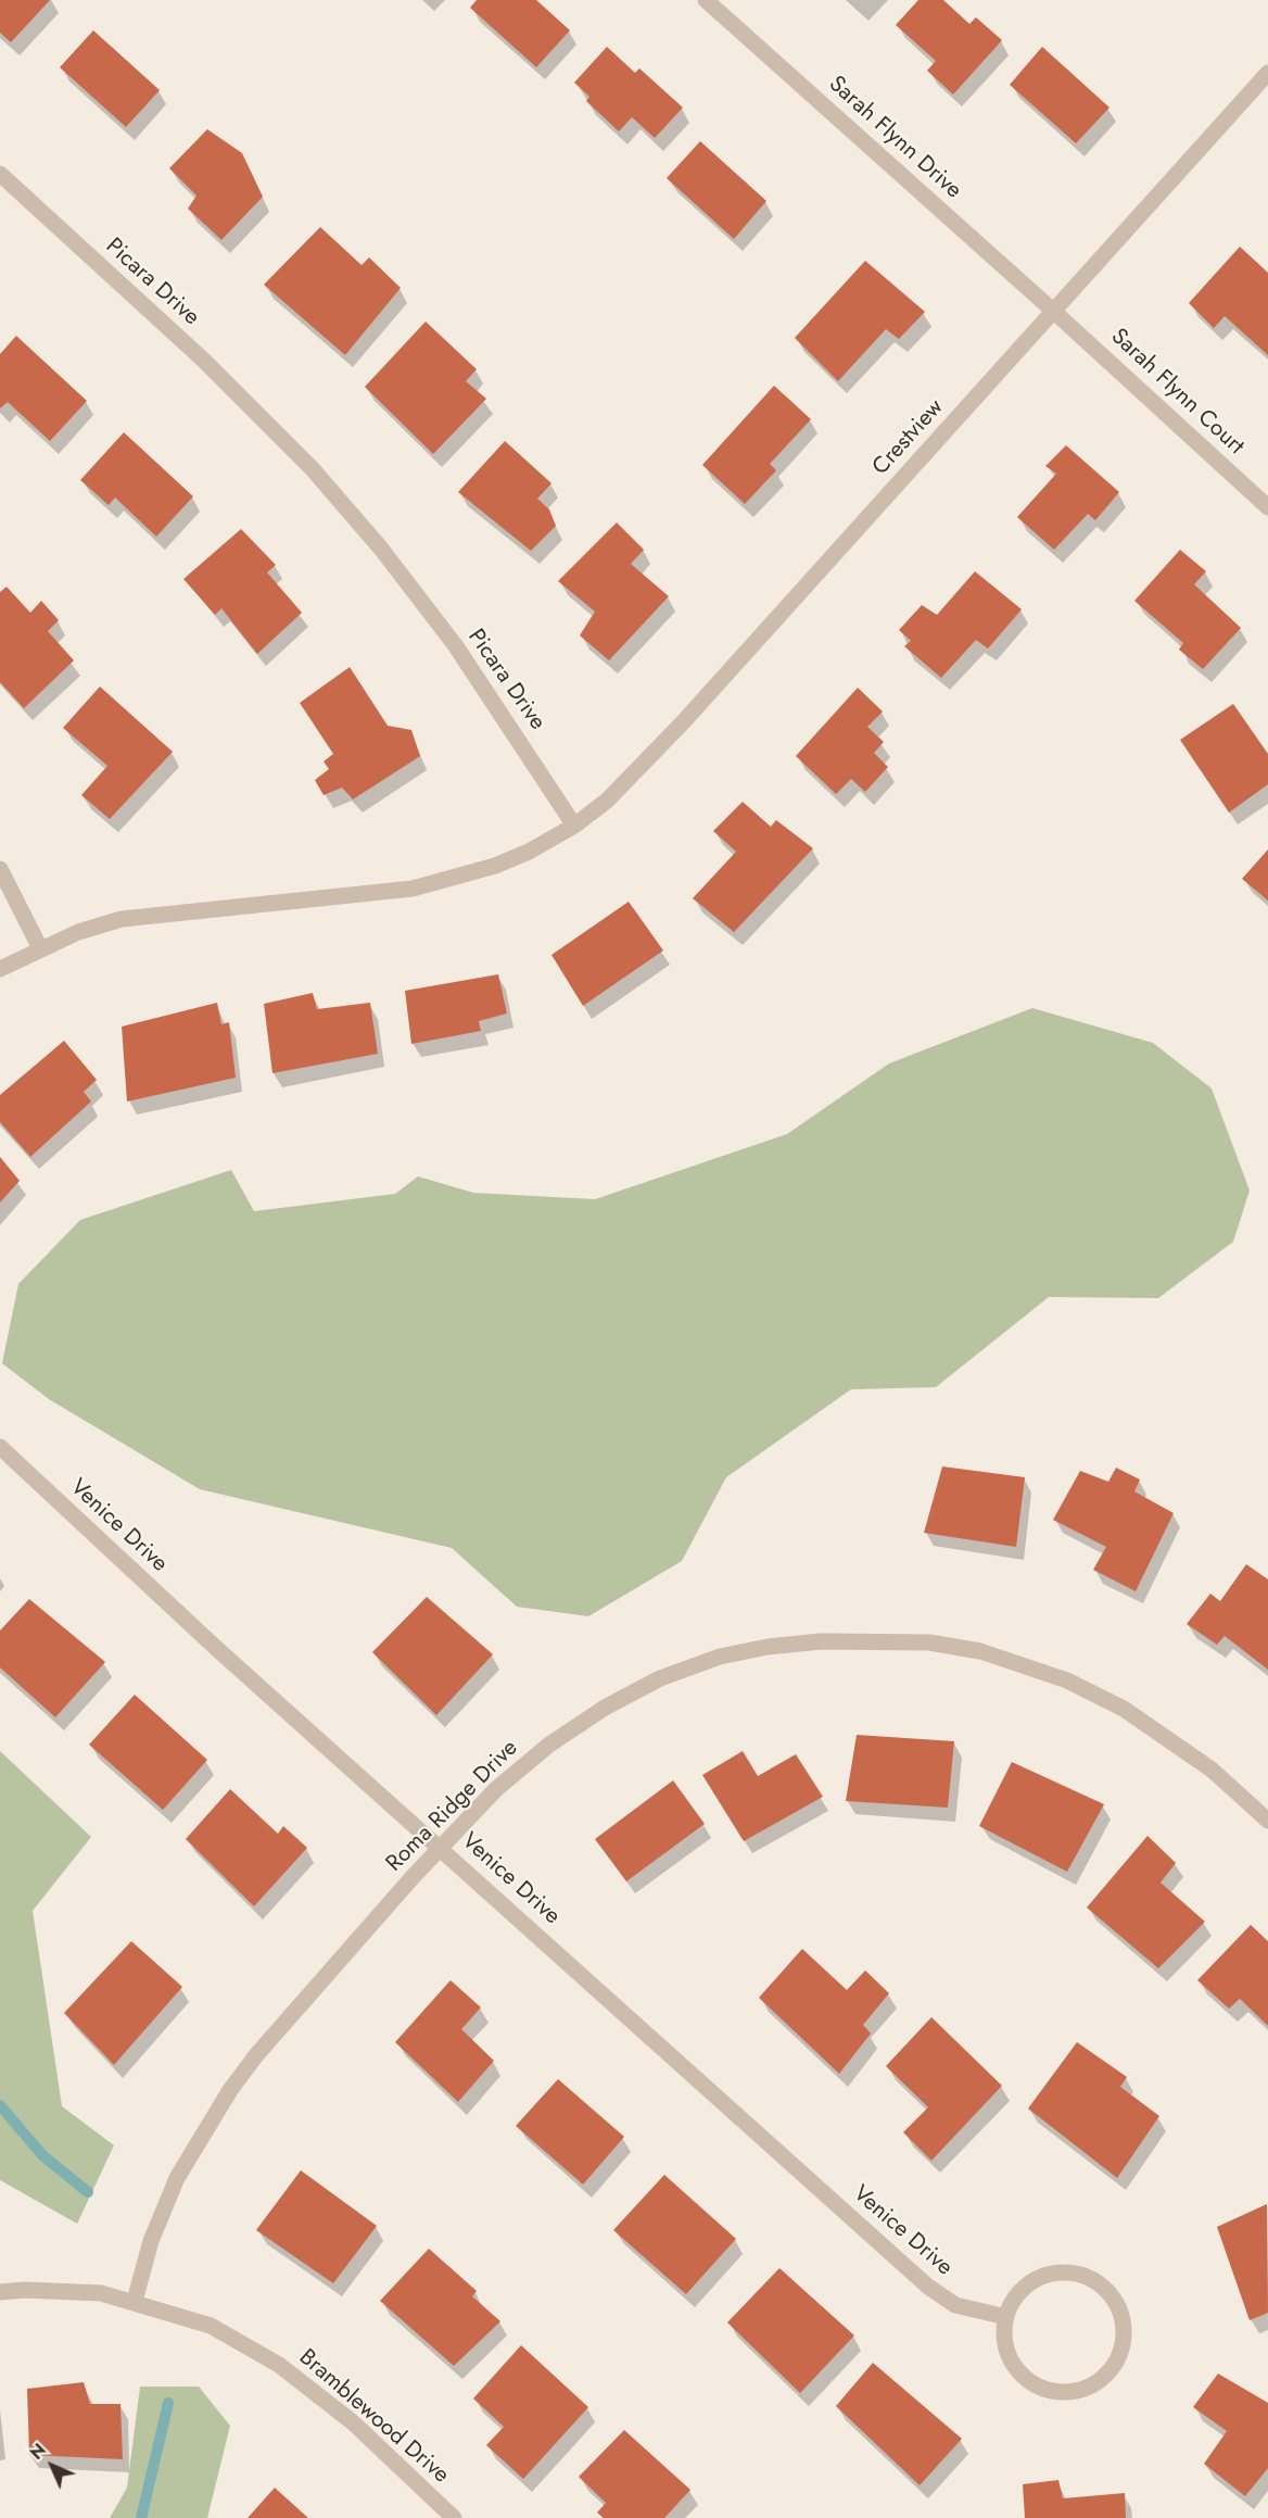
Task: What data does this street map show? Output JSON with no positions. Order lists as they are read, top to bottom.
{
  "streets": {
    "street": [
      "Sarah Flynn Drive",
      "Picara Drive",
      "Sarah Flynn Court",
      "Crestview",
      "Venice Drive",
      "Roma Ridge Drive",
      "Bramblewood Drive"
    ]
  },
  "crossings": [
    ["Sarah Flynn Drive", "Sarah Flynn Court"],
    ["Sarah Flynn Drive", "Crestview"],
    ["Picara Drive", "Crestview"],
    ["Sarah Flynn Court", "Crestview"],
    ["Venice Drive", "Roma Ridge Drive"],
    ["Roma Ridge Drive", "Bramblewood Drive"]
  ],
  "north": "top left"
}
